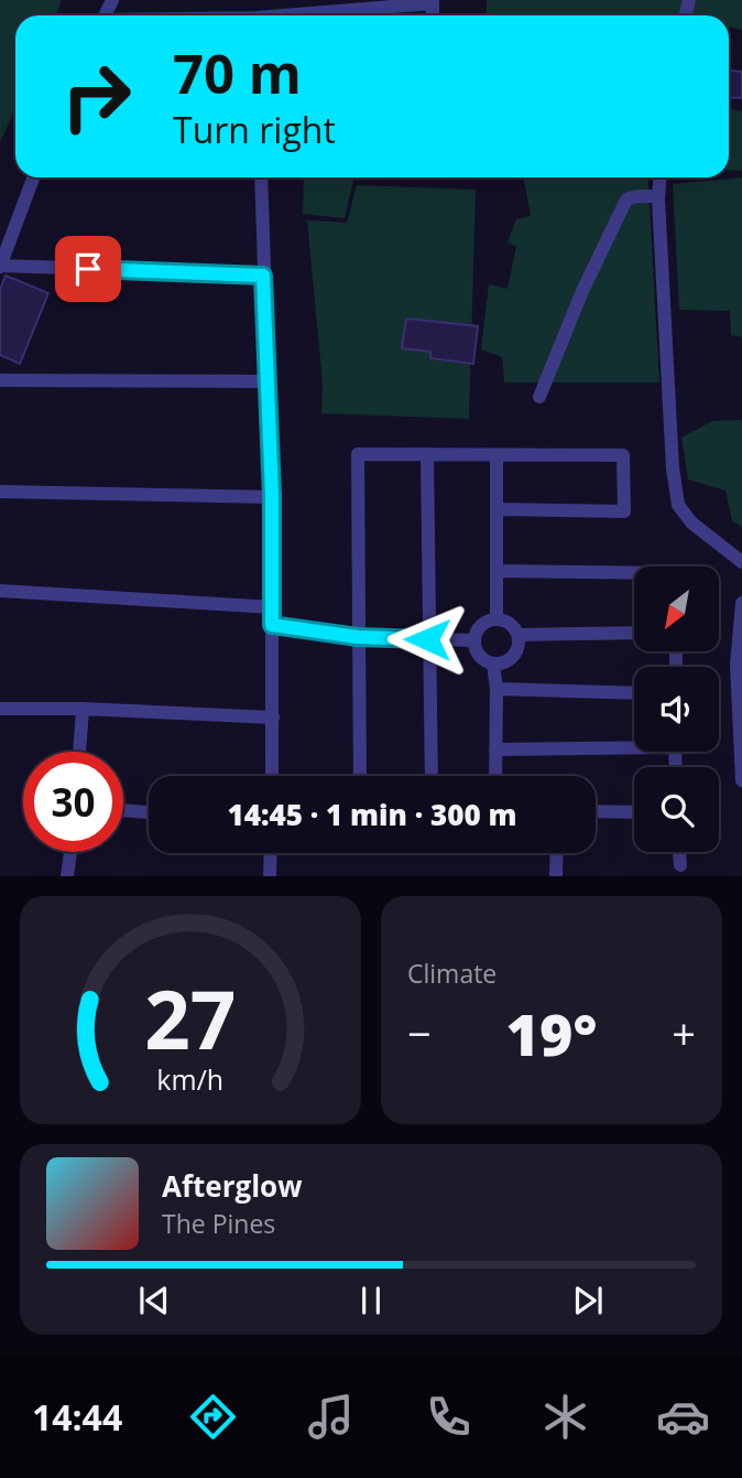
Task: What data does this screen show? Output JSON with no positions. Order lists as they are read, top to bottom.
{
  "north": "bottom left",
  "page": {
    "turn": ["70 m", "Turn right"],
    "limit": "30",
    "trip": "14:45 · 1 min · 300 m",
    "tile": "Climate",
    "heat": ["−", "19°", "+"],
    "song": ["Afterglow", "The Pines"],
    "tabs": "14:44",
    "gauge": ["27", "km/h"]
  }
}
